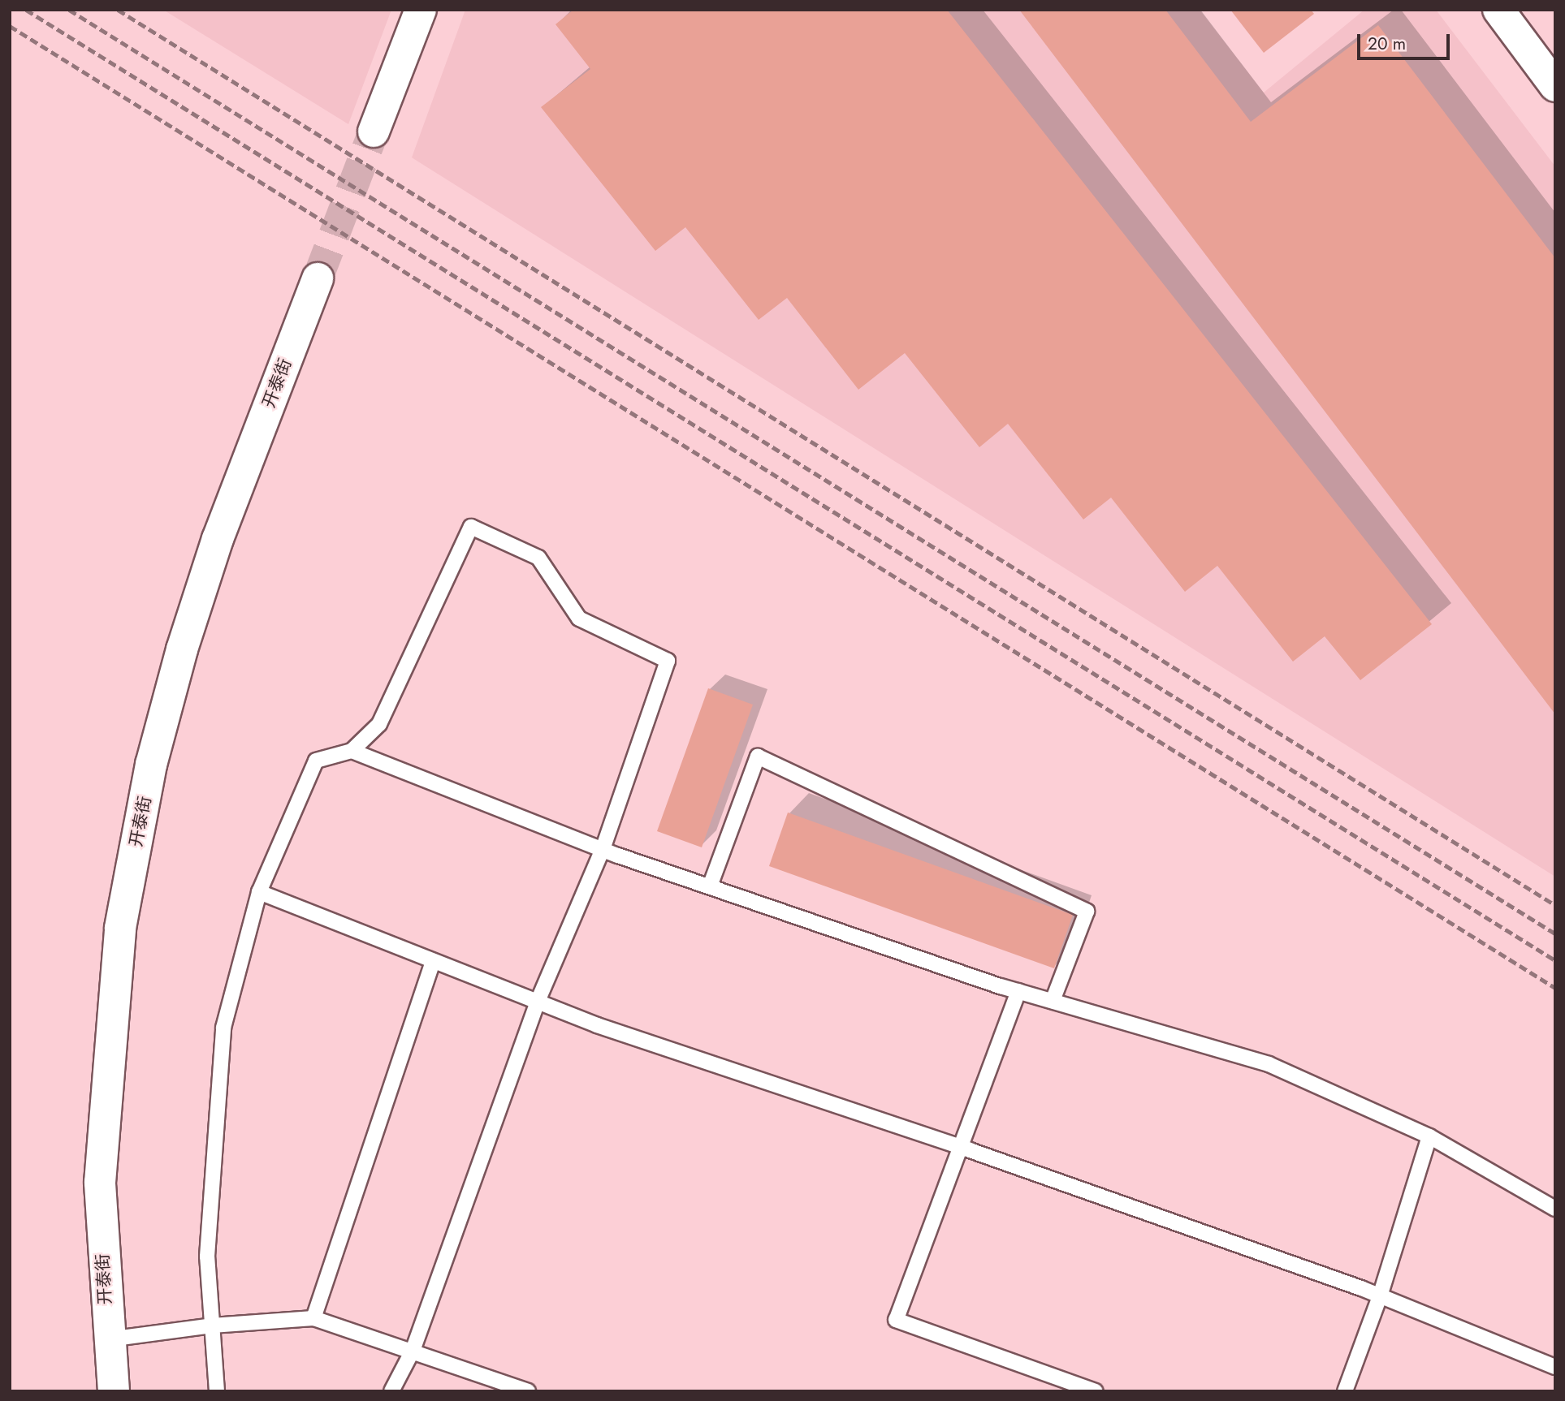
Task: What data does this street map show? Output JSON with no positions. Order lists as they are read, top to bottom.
{
  "streets": {
    "street": ["开泰街"]
  },
  "scale_bar": "20 m"
}
